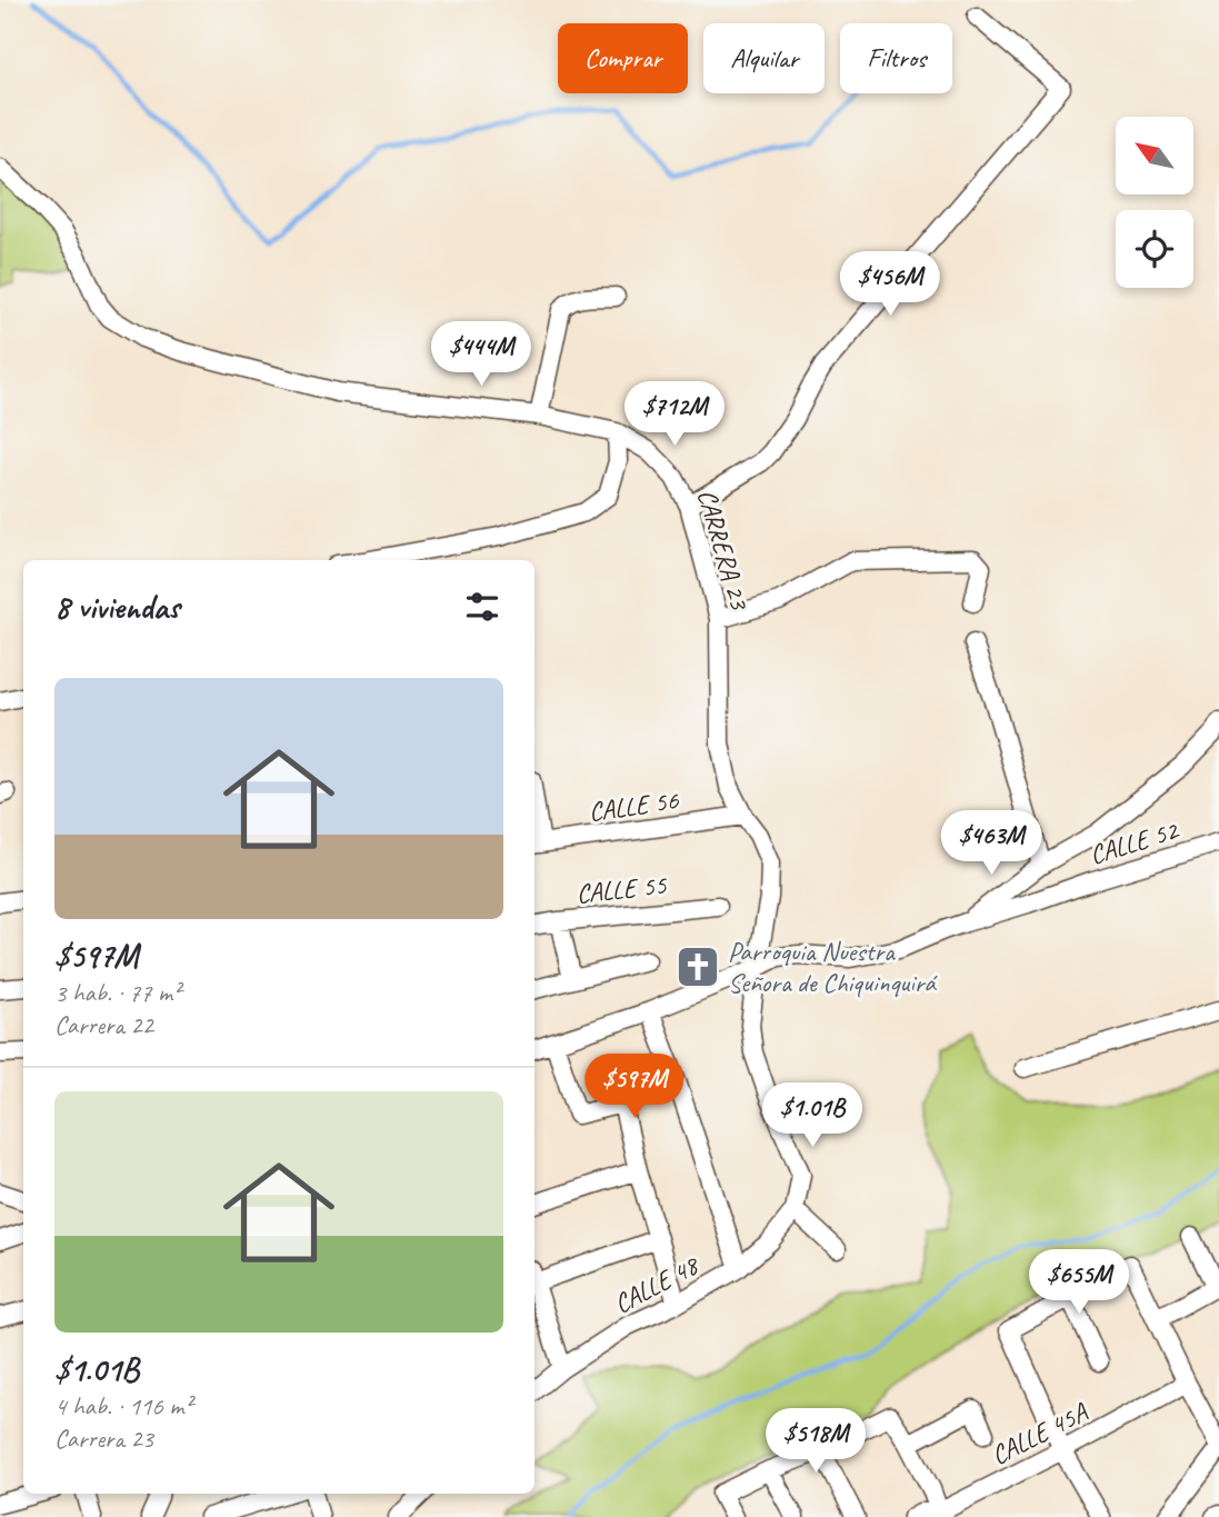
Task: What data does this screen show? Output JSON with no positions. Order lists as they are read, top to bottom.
{
  "streets": {
    "street": [
      "CARRERA 23",
      "CALLE 56",
      "CALLE 52",
      "CALLE 55",
      "CALLE 48",
      "CALLE 45A"
    ]
  },
  "crossings": [
    ["CARRERA 23", "CALLE 56"],
    ["CARRERA 23", "CALLE 52"],
    ["CARRERA 23", "CALLE 48"]
  ],
  "places": {
    "church": ["Parroquia Nuestra Señora de Chiquinquirá"]
  },
  "north": "top left",
  "page": {
    "chip": ["Comprar", "Alquilar", "Filtros"],
    "price": [
      "$456M",
      "$444M",
      "$712M",
      "$463M",
      "$597M",
      "$1.01B",
      "$655M",
      "$518M"
    ],
    "heading": "8 viviendas",
    "list": [
      {
        "name": "$597M",
        "note": "3 hab. · 77 m² · Carrera 22"
      },
      {
        "name": "$1.01B",
        "note": "4 hab. · 116 m² · Carrera 23"
      }
    ]
  }
}
